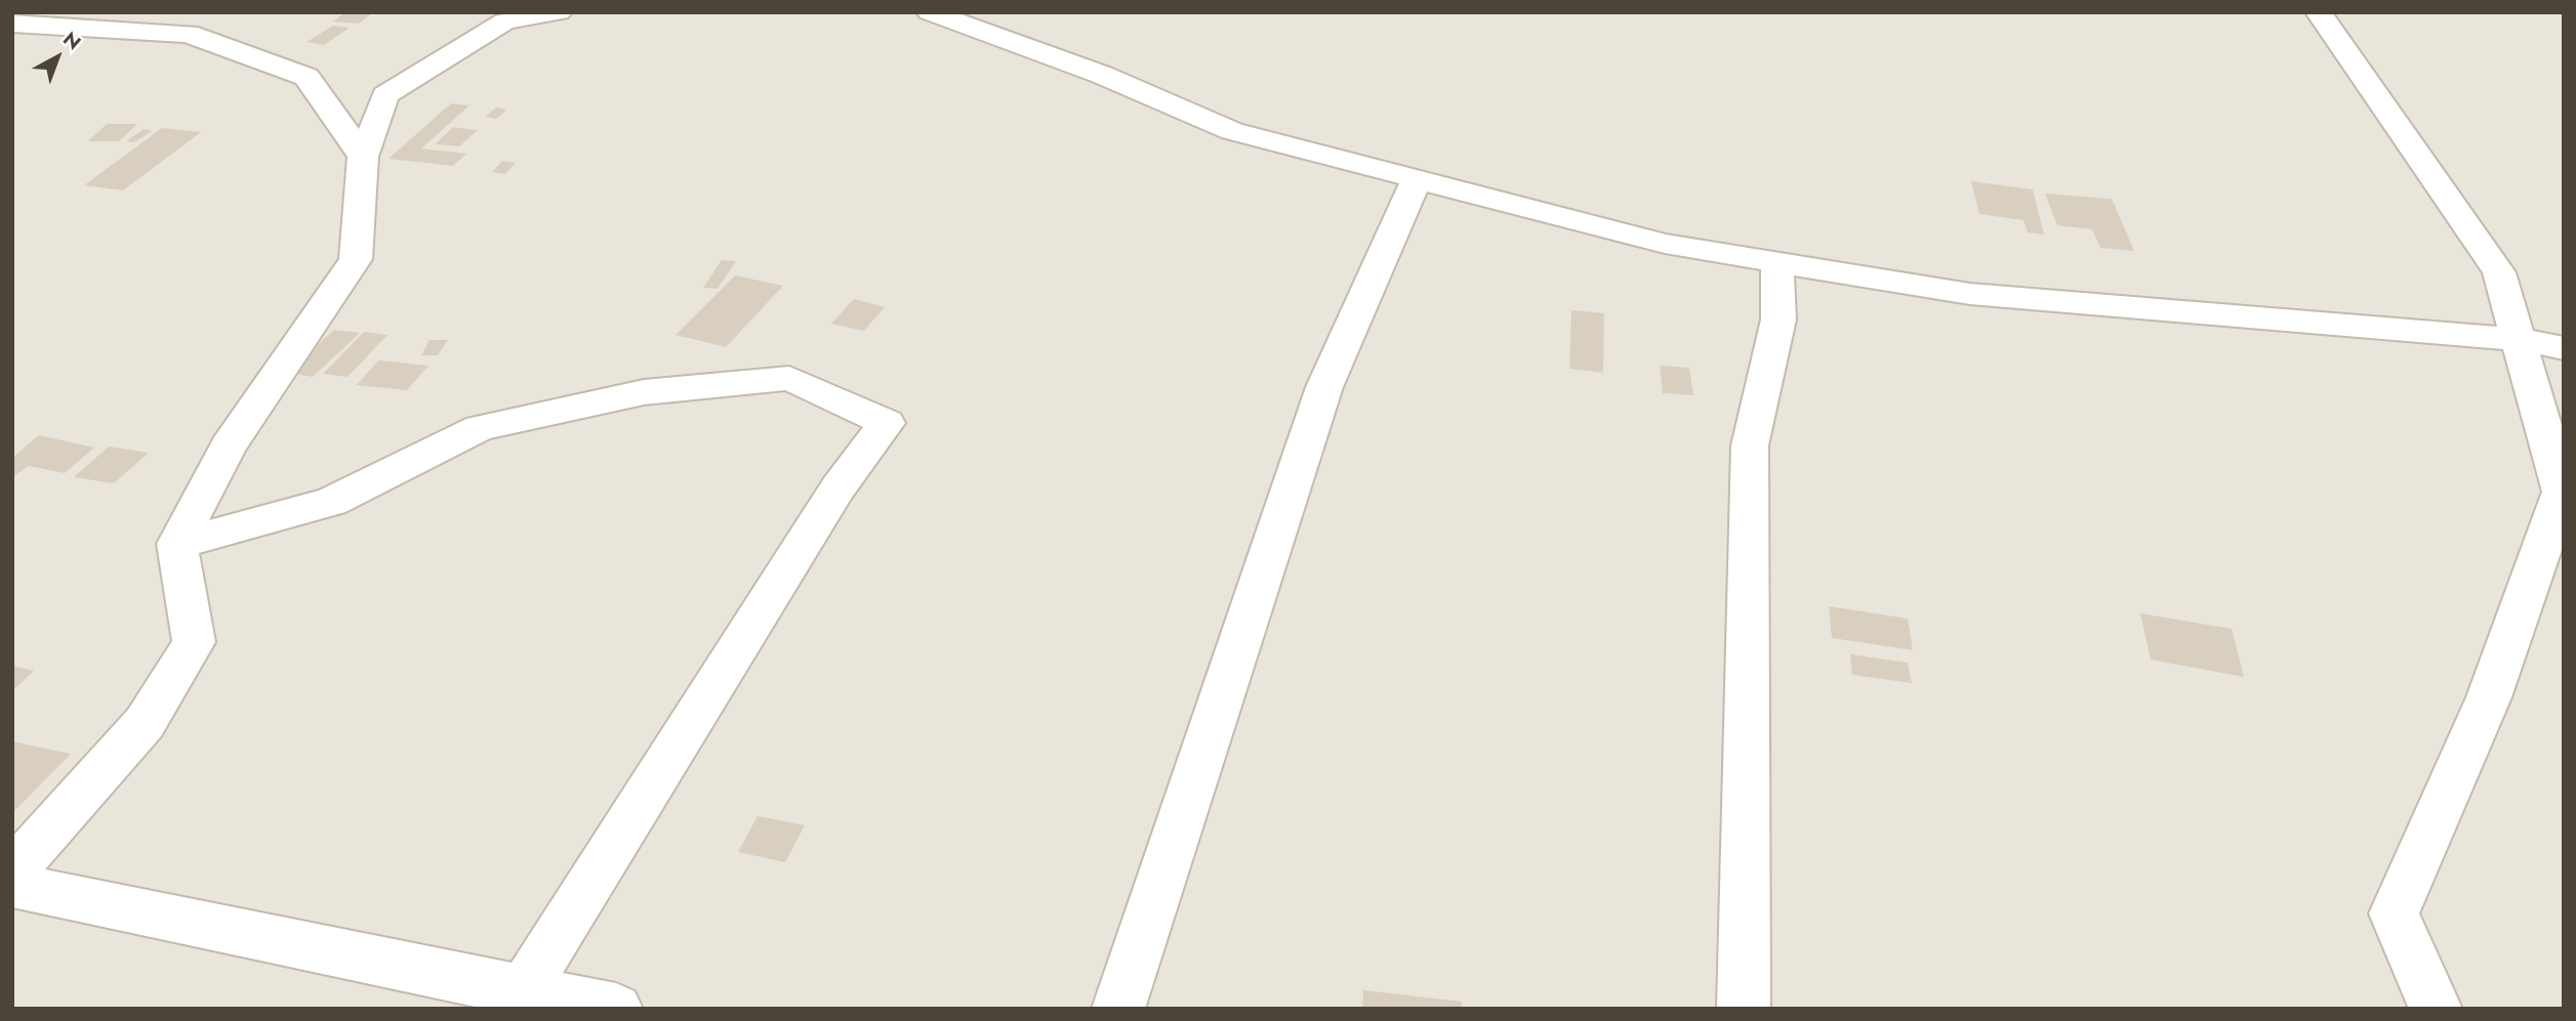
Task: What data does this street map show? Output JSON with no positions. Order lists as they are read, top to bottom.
{
  "north": "top right"
}
